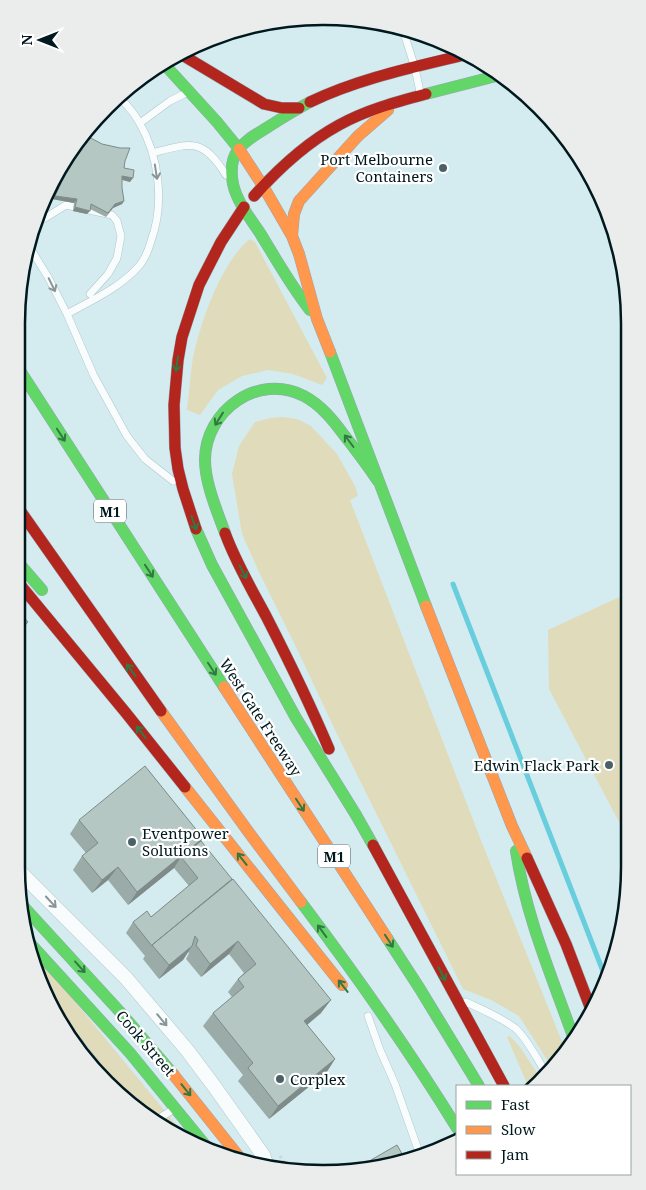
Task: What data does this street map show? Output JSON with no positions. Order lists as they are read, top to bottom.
{
  "streets": {
    "main road": ["M1", "West Gate Freeway", "Cook Street"]
  },
  "crossings": [
    ["M1", "West Gate Freeway"]
  ],
  "one_way": ["Cook Street"],
  "places": [
    "Port Melbourne Containers",
    "Edwin Flack Park",
    "Eventpower Solutions",
    "Corplex"
  ],
  "legend": ["Fast", "Slow", "Jam"],
  "north": "left"
}
